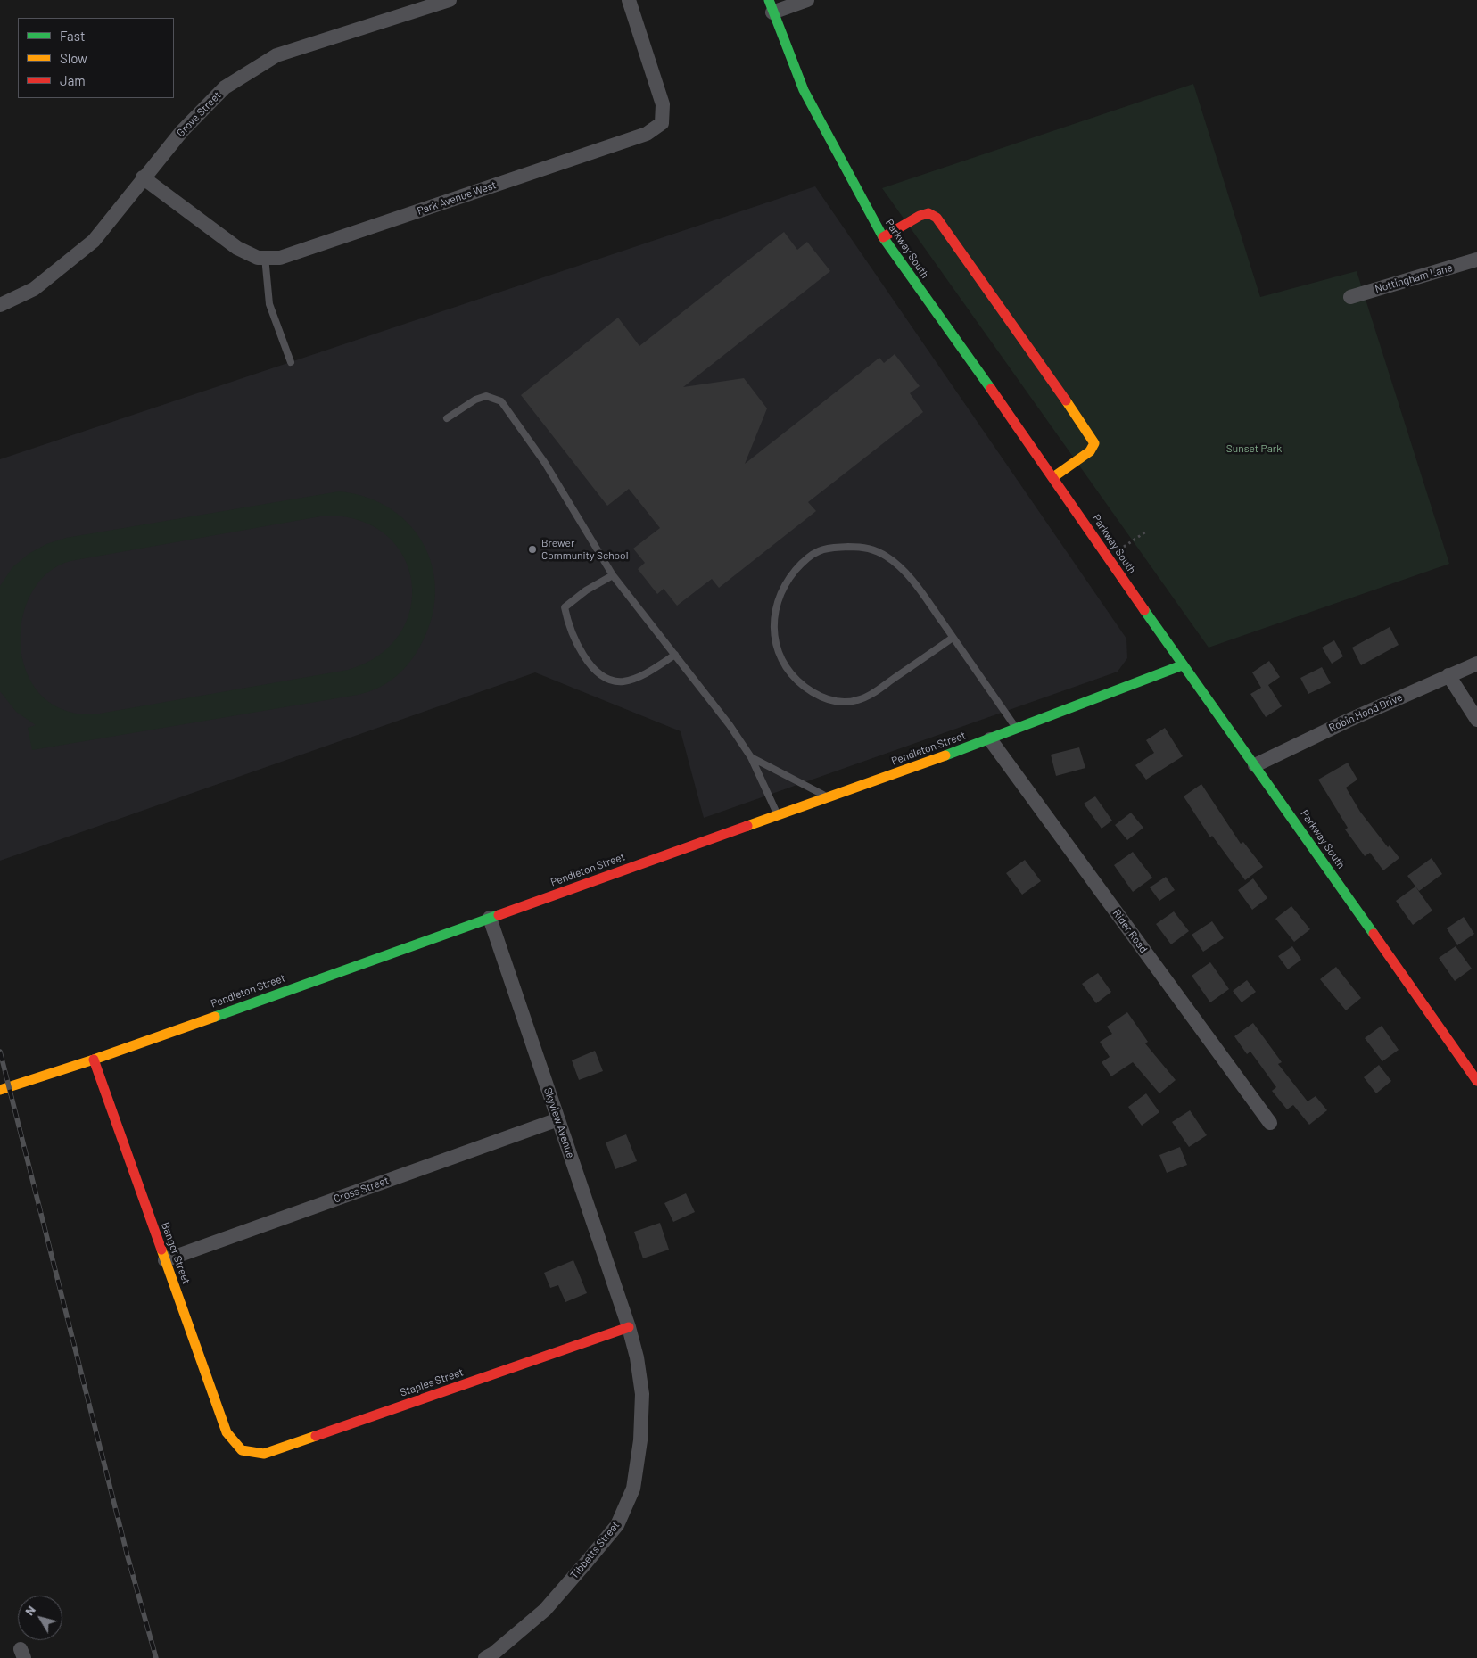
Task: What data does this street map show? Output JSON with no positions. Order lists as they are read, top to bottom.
{
  "streets": {
    "street": [
      "Grove Street",
      "Park Avenue West",
      "Parkway South",
      "Nottingham Lane",
      "Robin Hood Drive",
      "Pendleton Street",
      "Rider Road",
      "Skyview Avenue",
      "Cross Street",
      "Bangor Street",
      "Staples Street",
      "Tibbetts Street"
    ]
  },
  "crossings": [
    ["Grove Street", "Park Avenue West"],
    ["Parkway South", "Robin Hood Drive"],
    ["Parkway South", "Pendleton Street"],
    ["Pendleton Street", "Rider Road"],
    ["Pendleton Street", "Skyview Avenue"],
    ["Pendleton Street", "Bangor Street"],
    ["Skyview Avenue", "Cross Street"],
    ["Skyview Avenue", "Staples Street"],
    ["Skyview Avenue", "Tibbetts Street"],
    ["Cross Street", "Bangor Street"],
    ["Bangor Street", "Staples Street"],
    ["Staples Street", "Tibbetts Street"]
  ],
  "parks": ["Sunset Park"],
  "places": ["Brewer Community School"],
  "legend": ["Fast", "Slow", "Jam"],
  "north": "top left"
}
